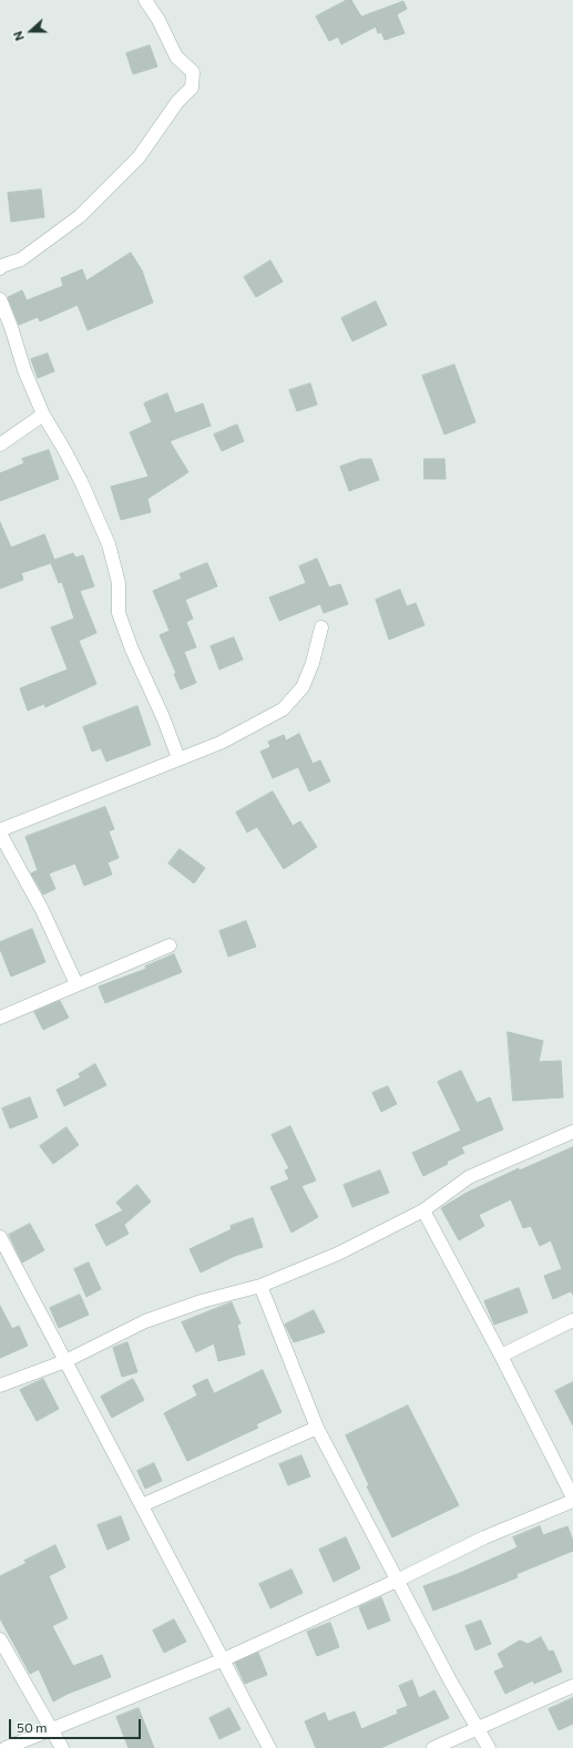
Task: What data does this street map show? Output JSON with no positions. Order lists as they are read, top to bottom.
{
  "scale_bar": "50 m",
  "north": "left"
}
